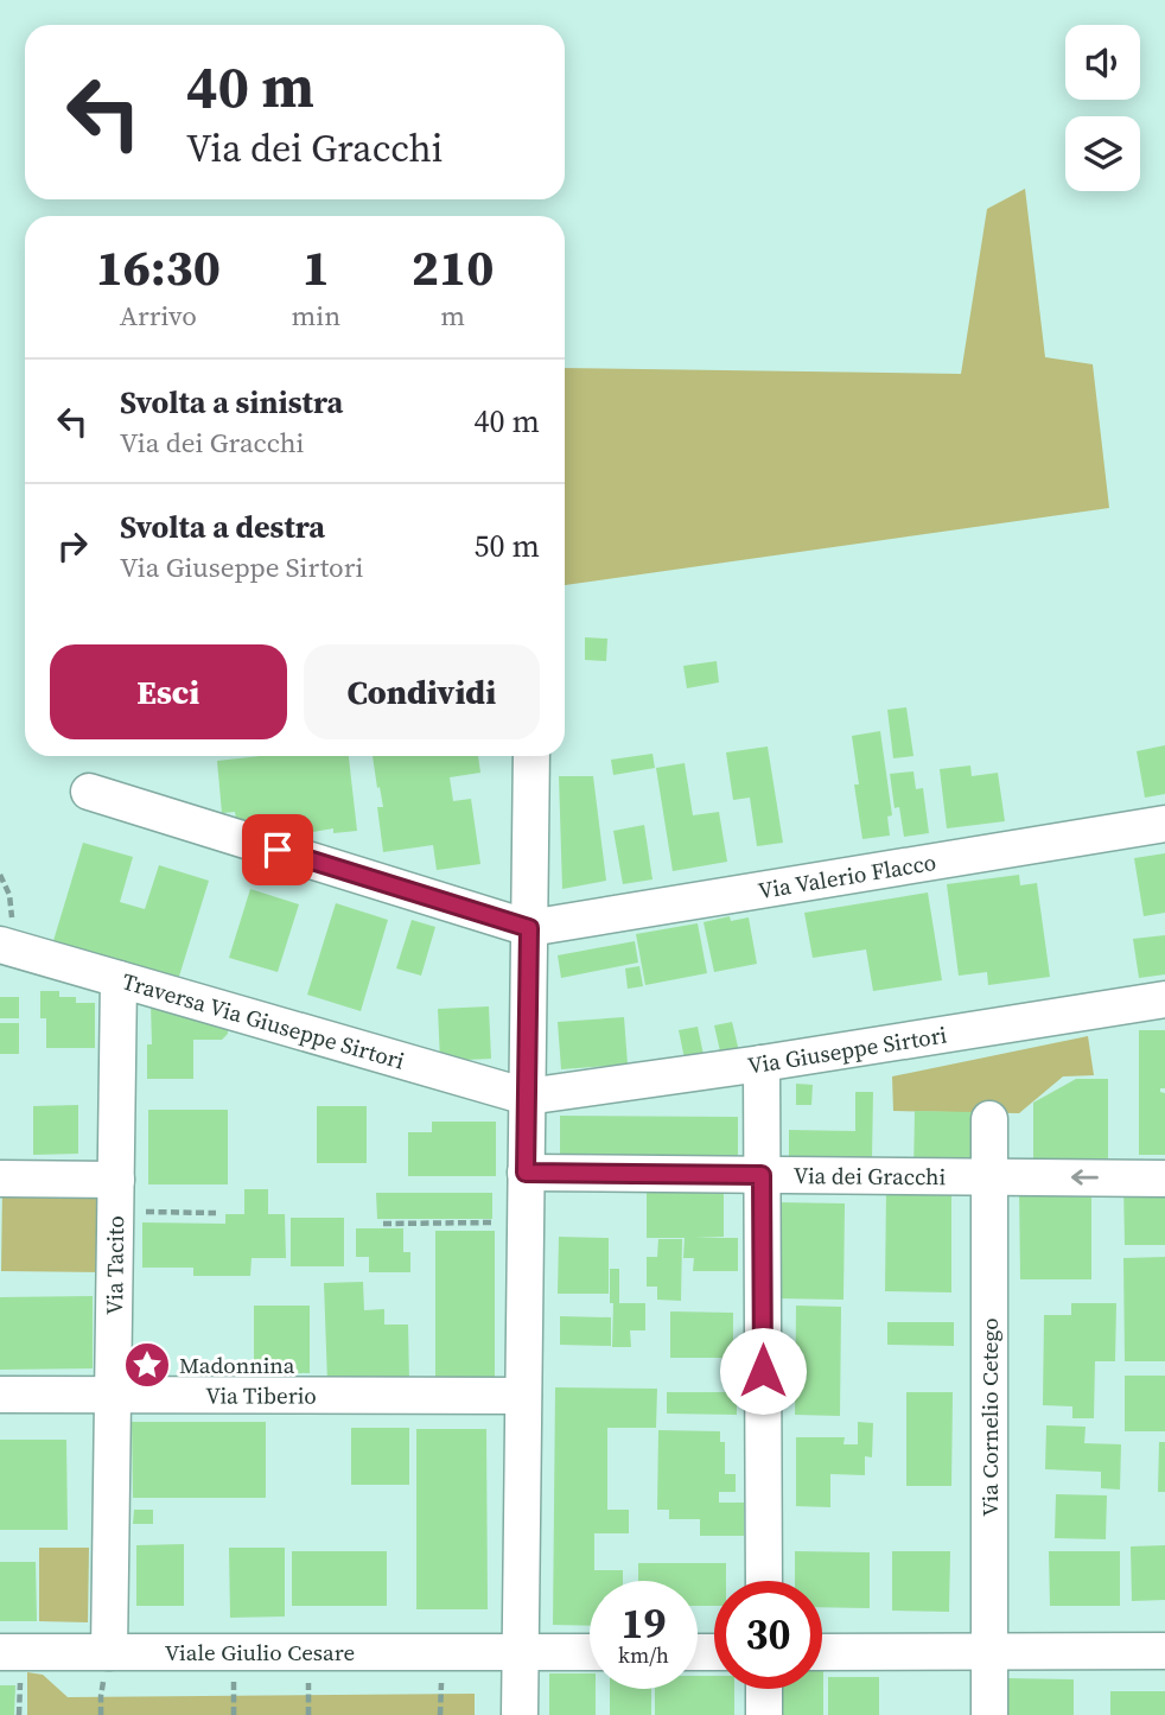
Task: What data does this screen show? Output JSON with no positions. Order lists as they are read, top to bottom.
{
  "streets": {
    "street": [
      "Via Valerio Flacco",
      "Traversa Via Giuseppe Sirtori",
      "Via Giuseppe Sirtori",
      "Via dei Gracchi",
      "Via Tacito",
      "Via Tiberio",
      "Via Cornelio Cetego",
      "Viale Giulio Cesare"
    ]
  },
  "crossings": [
    ["Traversa Via Giuseppe Sirtori", "Via Giuseppe Sirtori"],
    ["Traversa Via Giuseppe Sirtori", "Via Tacito"],
    ["Via dei Gracchi", "Via Cornelio Cetego"],
    ["Via Tacito", "Via Tiberio"],
    ["Via Tacito", "Viale Giulio Cesare"]
  ],
  "places": {
    "place": ["Madonnina"]
  },
  "page": {
    "turn": ["40 m", "Via dei Gracchi"],
    "eta": [
      "16:30",
      "Arrivo",
      "1",
      "min",
      "210",
      "m"
    ],
    "list": [
      {
        "name": "Svolta a sinistra",
        "note": "Via dei Gracchi",
        "value": "40 m"
      },
      {
        "name": "Svolta a destra",
        "note": "Via Giuseppe Sirtori",
        "value": "50 m"
      }
    ],
    "buttons": ["Esci", "Condividi"],
    "speed": "19 km/h",
    "limit": "30"
  }
}
